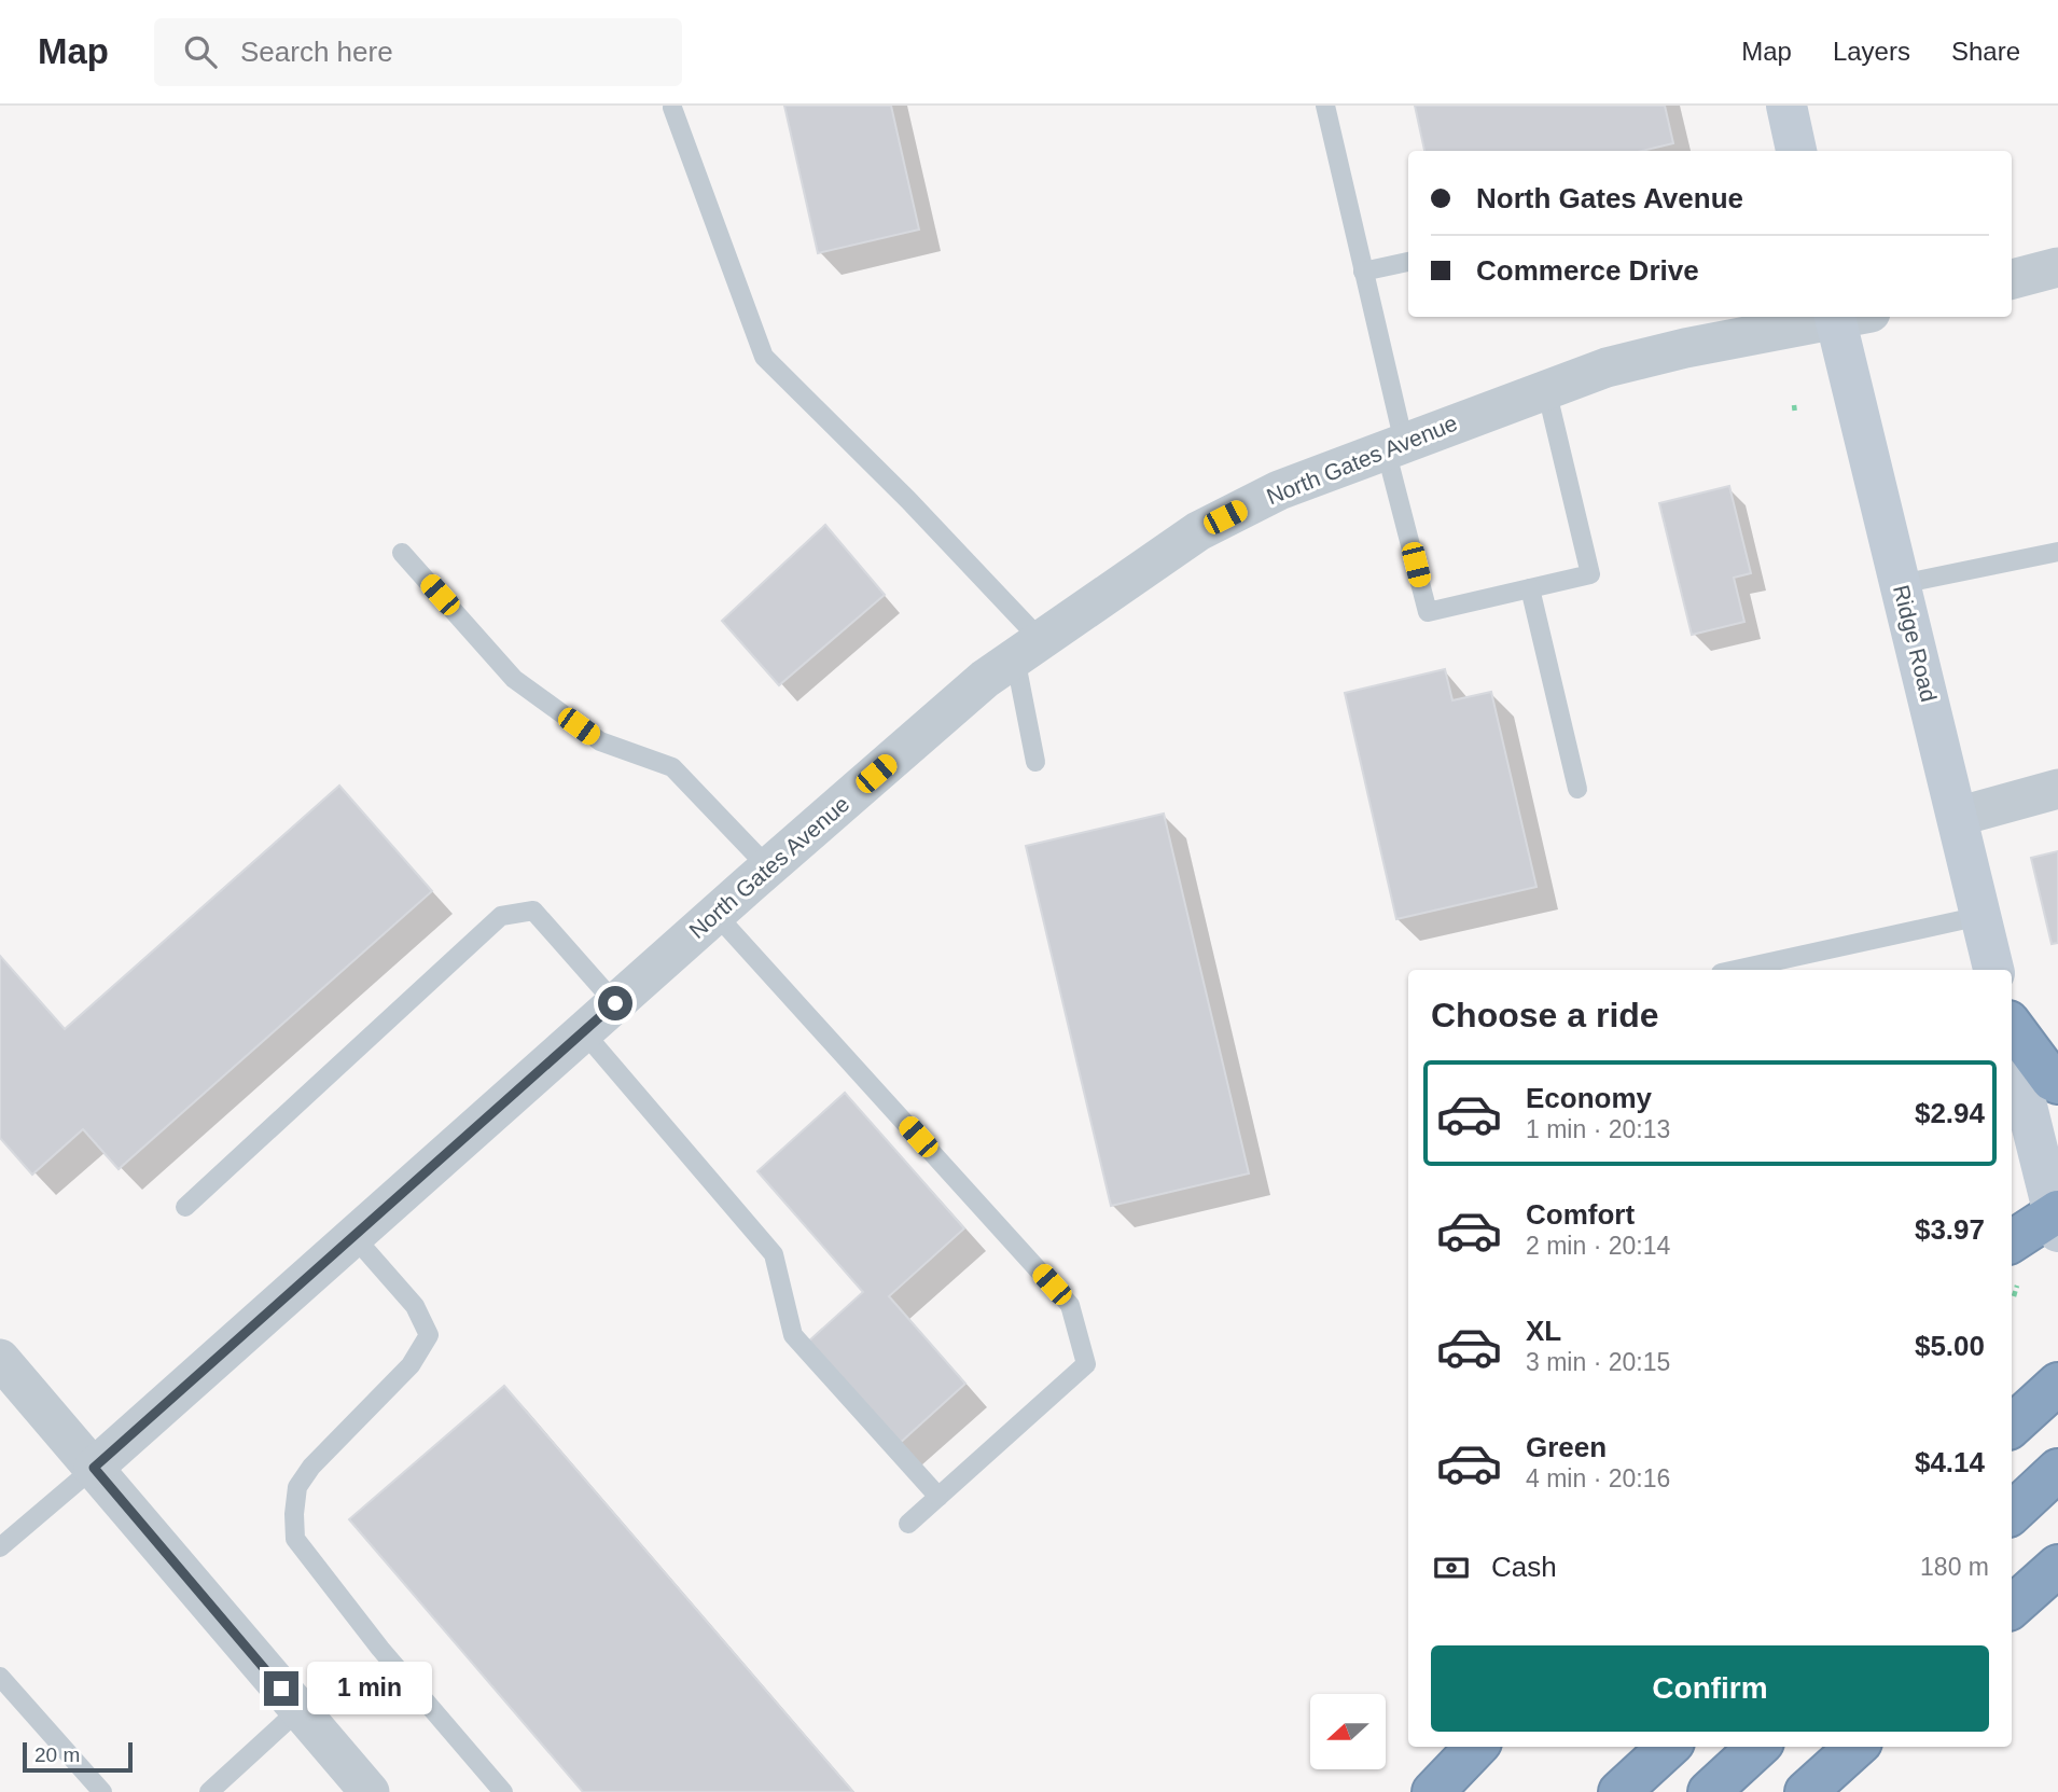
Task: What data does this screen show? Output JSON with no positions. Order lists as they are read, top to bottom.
{
  "streets": {
    "main road": ["Ridge Road"],
    "street": ["North Gates Avenue"]
  },
  "scale_bar": "20 m",
  "north": "left",
  "page": {
    "header": "Map",
    "search": "Search here",
    "nav": ["Map", "Layers", "Share"],
    "banner": ["North Gates Avenue", "Commerce Drive"],
    "heading": "Choose a ride",
    "list": [
      {
        "name": "Economy",
        "note": "1 min · 20:13",
        "value": "$2.94"
      },
      {
        "name": "Comfort",
        "note": "2 min · 20:14",
        "value": "$3.97"
      },
      {
        "name": "XL",
        "note": "3 min · 20:15",
        "value": "$5.00"
      },
      {
        "name": "Green",
        "note": "4 min · 20:16",
        "value": "$4.14"
      }
    ],
    "pay": ["Cash", "180 m"],
    "buttons": "Confirm",
    "bubble": "1 min",
    "scale": "20 m"
  }
}
